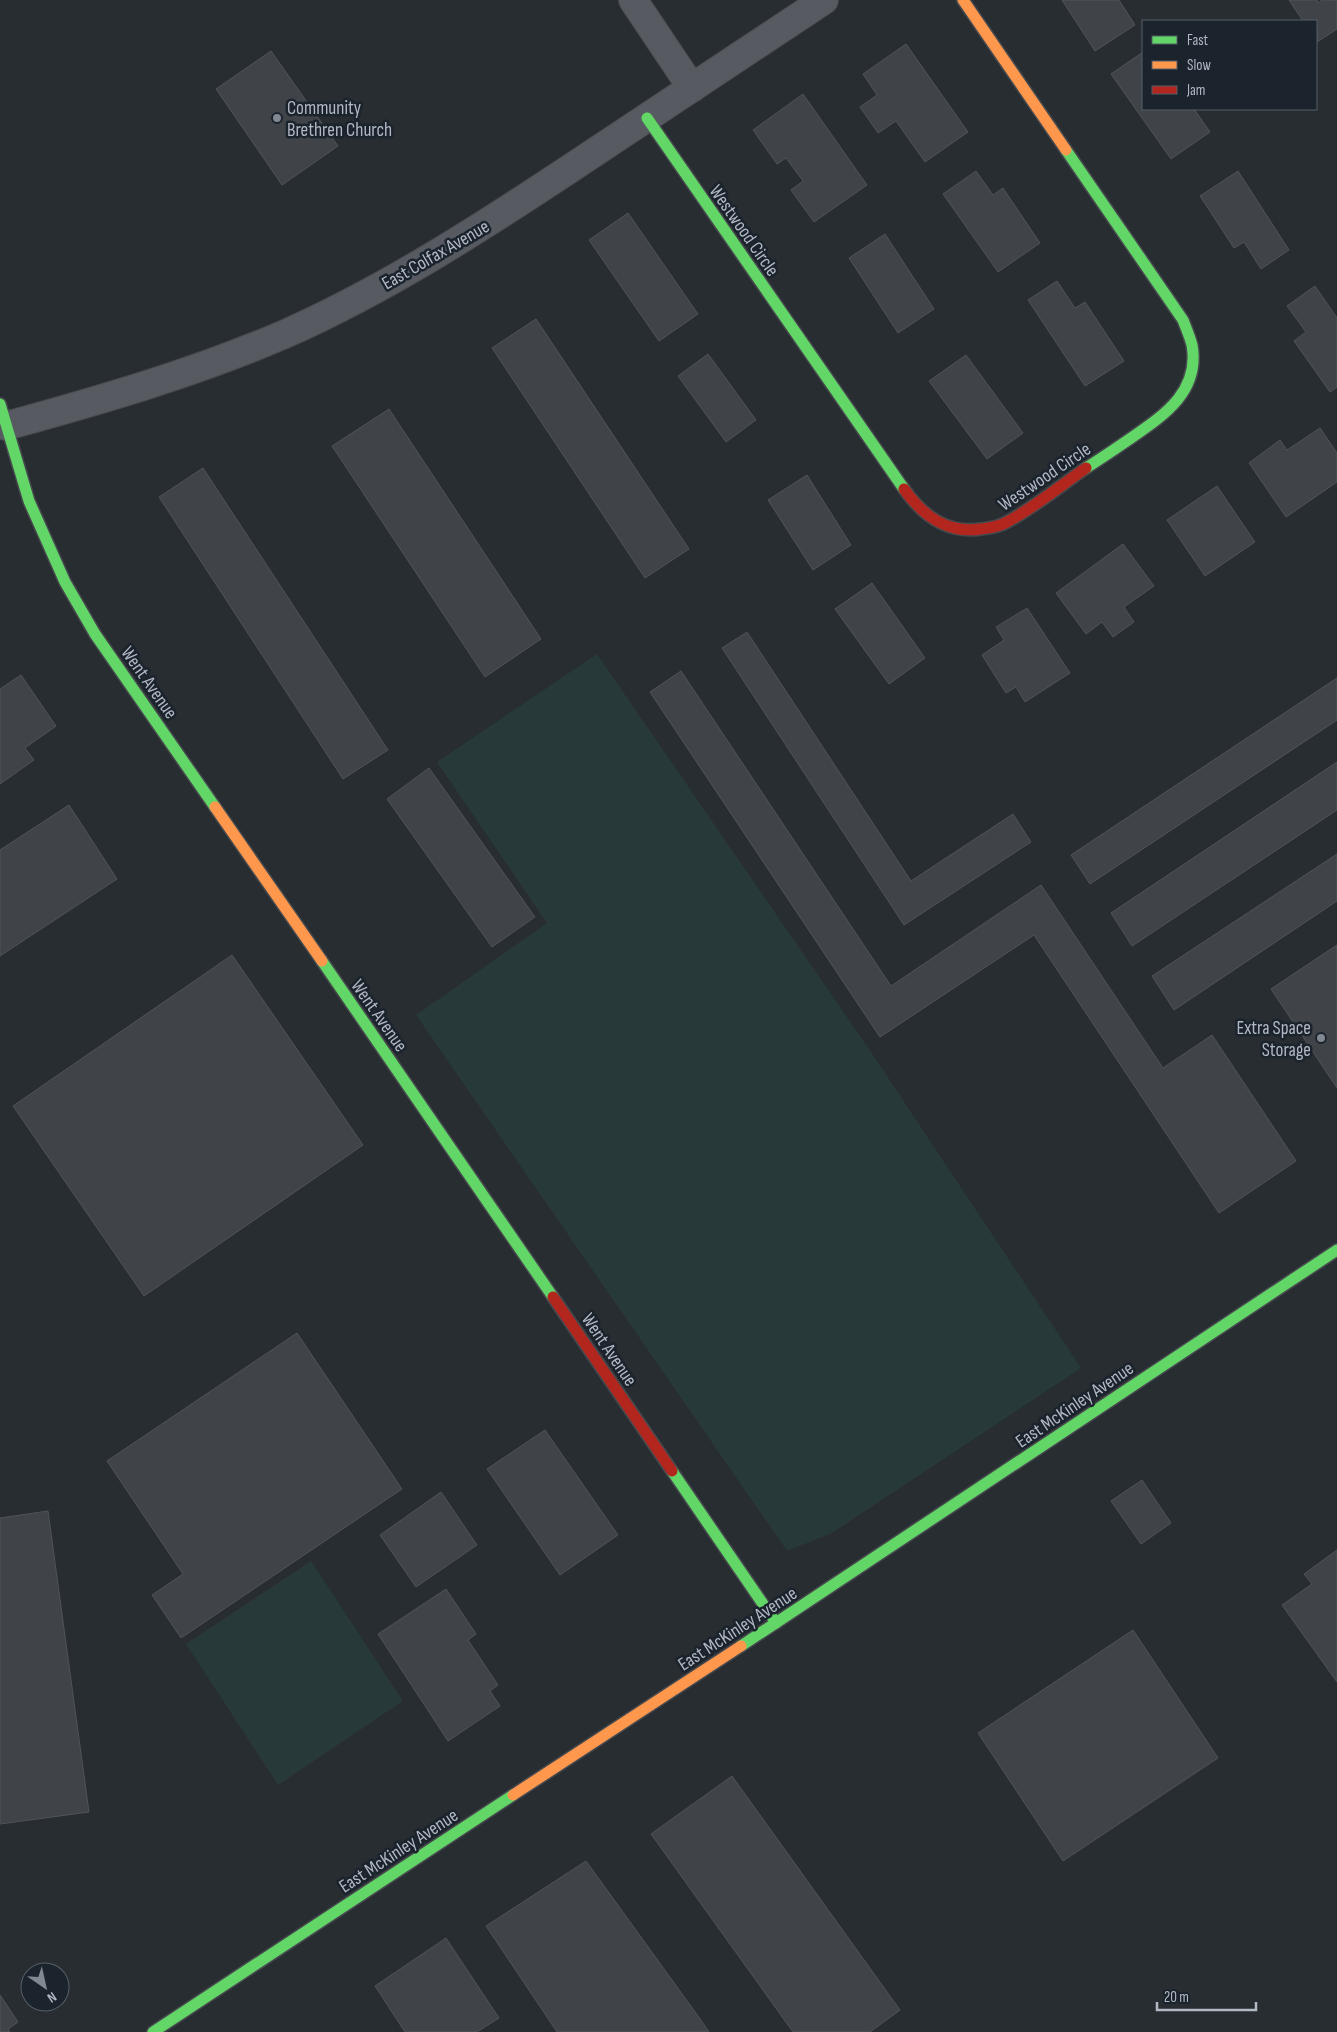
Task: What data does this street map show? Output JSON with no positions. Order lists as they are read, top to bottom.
{
  "streets": {
    "street": [
      "Westwood Circle",
      "East Colfax Avenue",
      "Went Avenue",
      "East McKinley Avenue"
    ]
  },
  "crossings": [
    ["Westwood Circle", "East Colfax Avenue"],
    ["East Colfax Avenue", "Went Avenue"],
    ["Went Avenue", "East McKinley Avenue"]
  ],
  "places": ["Community Brethren Church", "Extra Space Storage"],
  "legend": ["Fast", "Slow", "Jam"],
  "scale_bar": "20 m",
  "north": "bottom right"
}
